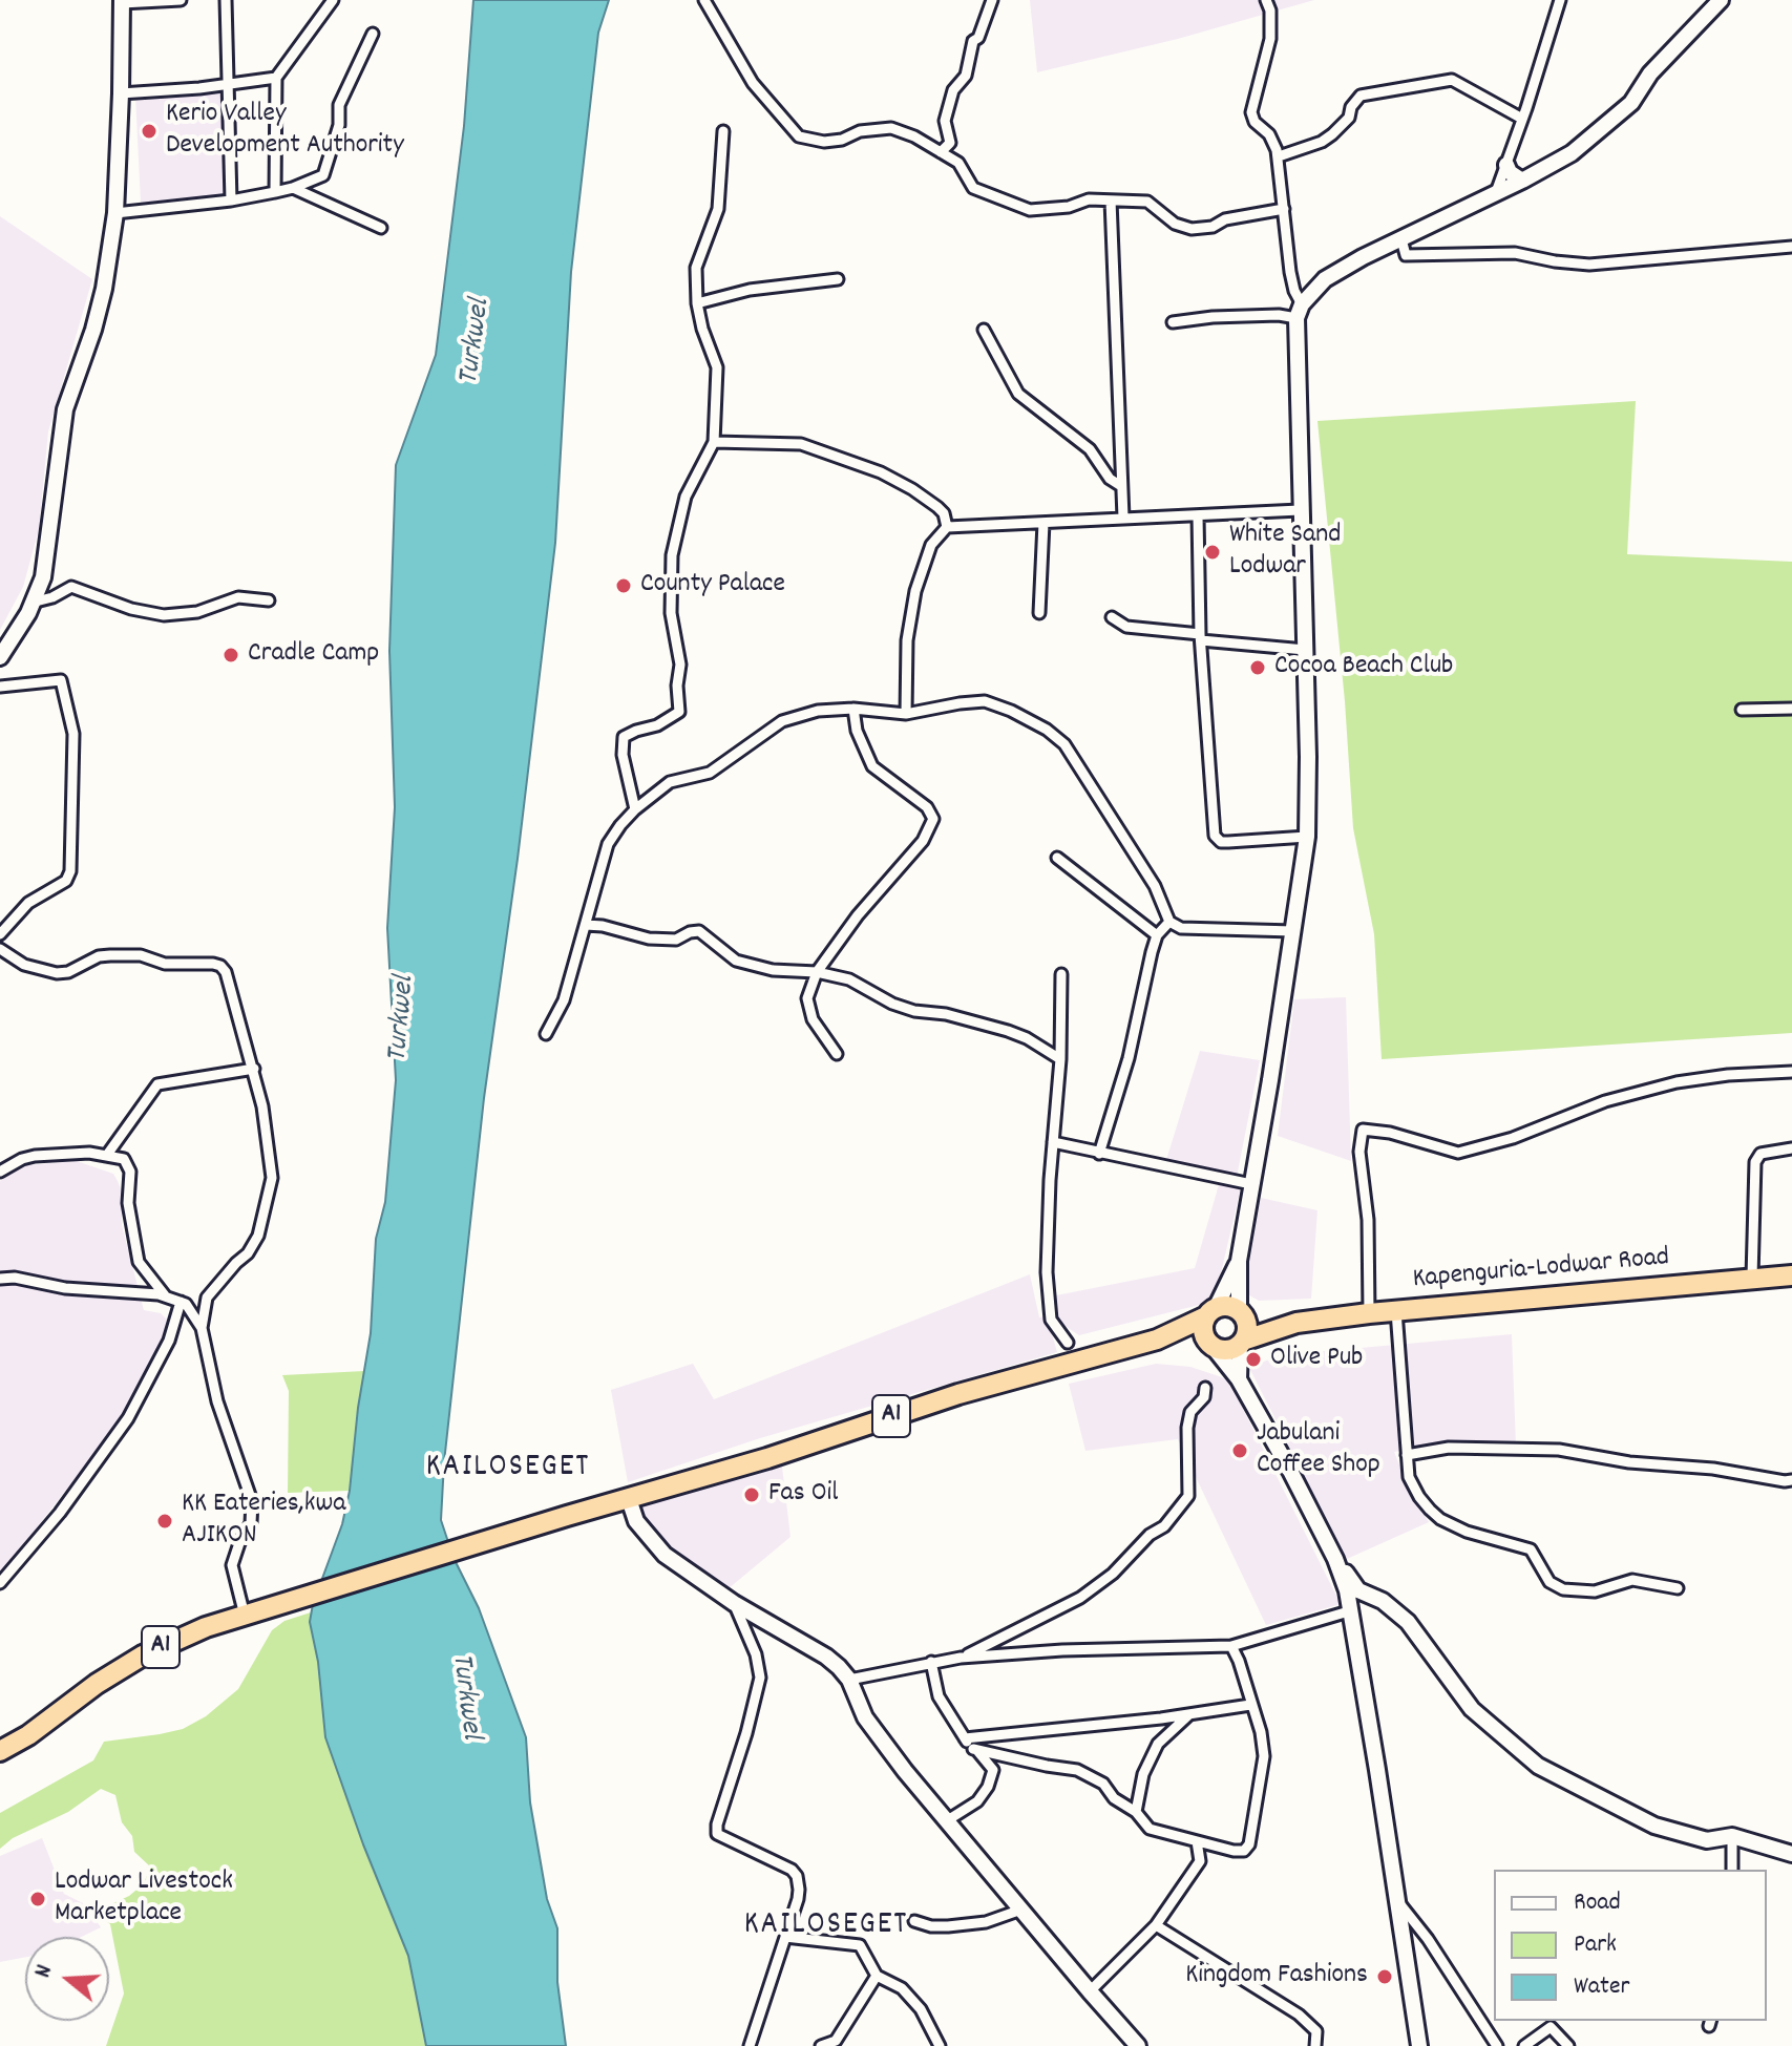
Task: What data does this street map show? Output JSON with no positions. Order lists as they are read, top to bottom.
{
  "streets": {
    "highway": ["Kapenguria-Lodwar Road", "A1"]
  },
  "crossings": [
    ["Kapenguria-Lodwar Road", "A1"]
  ],
  "districts": ["KAILOSEGET", "KAILOSEGET"],
  "water": ["Turkwel"],
  "places": [
    "Kerio Valley Development Authority",
    "White Sand Lodwar",
    "County Palace",
    "Cradle Camp",
    "Cocoa Beach Club",
    "Olive Pub",
    "Jabulani Coffee Shop",
    "Fas Oil",
    "KK Eateries,kwa AJIKON",
    "Lodwar Livestock Marketplace",
    "Kingdom Fashions"
  ],
  "legend": ["Road", "Park", "Water"],
  "north": "left"
}
